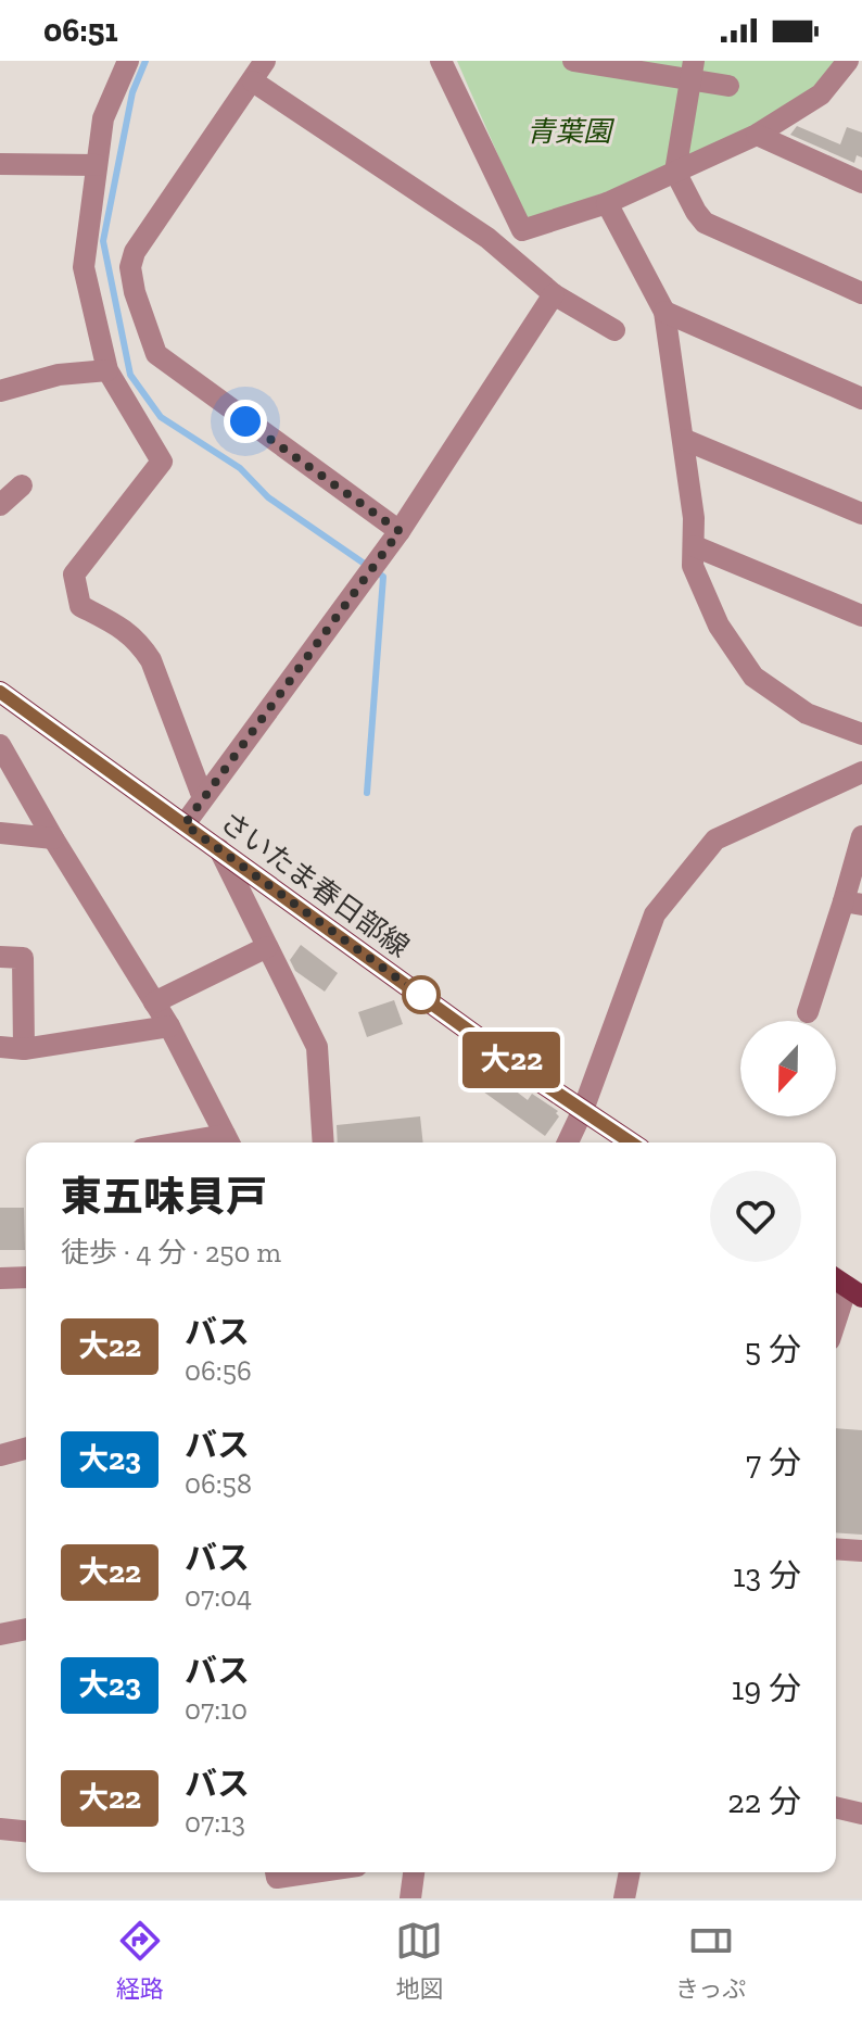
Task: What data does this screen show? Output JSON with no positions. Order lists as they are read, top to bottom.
{
  "streets": {
    "main road": ["さいたま春日部線"]
  },
  "parks": ["青葉園"],
  "lines": ["bus line 大22"],
  "north": "bottom",
  "page": {
    "status": "06:51",
    "on_map": "大22",
    "heading": ["東五味貝戸", "徒歩 · 4 分 · 250 m"],
    "list": [
      {
        "mark": "大22",
        "name": "バス",
        "note": "06:56",
        "value": "5 分"
      },
      {
        "mark": "大23",
        "name": "バス",
        "note": "06:58",
        "value": "7 分"
      },
      {
        "mark": "大22",
        "name": "バス",
        "note": "07:04",
        "value": "13 分"
      },
      {
        "mark": "大23",
        "name": "バス",
        "note": "07:10",
        "value": "19 分"
      },
      {
        "mark": "大22",
        "name": "バス",
        "note": "07:13",
        "value": "22 分"
      }
    ],
    "tabs": ["経路", "地図", "きっぷ"]
  }
}
